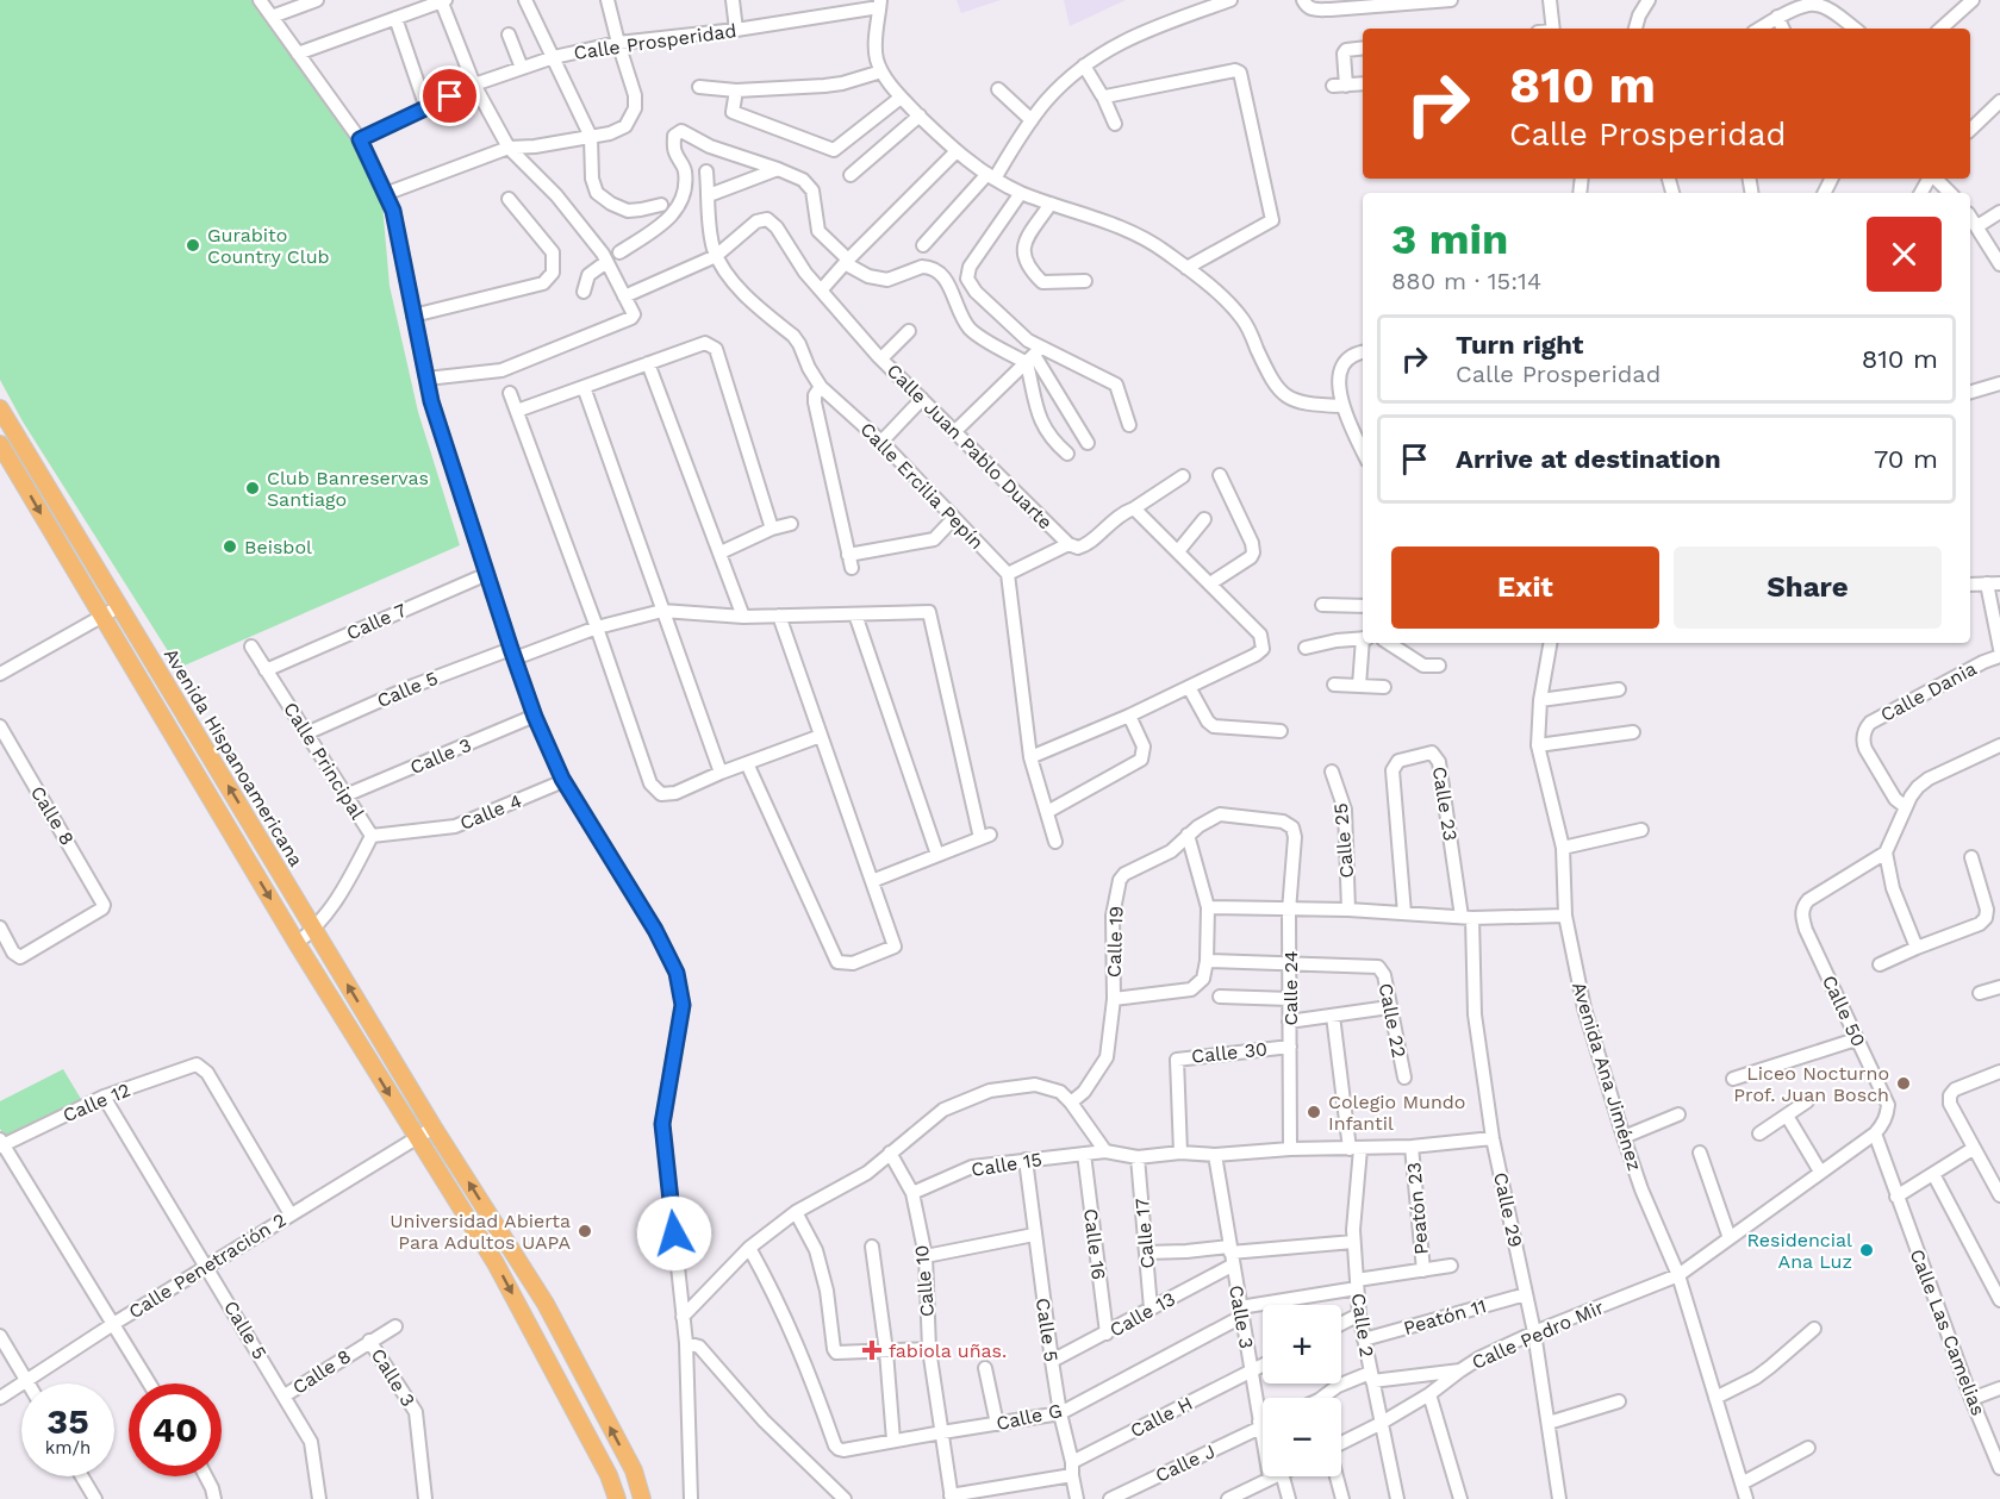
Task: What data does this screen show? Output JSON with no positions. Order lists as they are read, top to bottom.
{
  "streets": {
    "main road": ["Avenida Hispanoamericana"],
    "street": [
      "Calle Prosperidad",
      "Calle Juan Pablo Duarte",
      "Calle Ercilia Pepín",
      "Calle 7",
      "Calle 5",
      "Calle Dania",
      "Calle 3",
      "Calle Principal",
      "Calle 23",
      "Calle 4",
      "Calle 8",
      "Calle 25",
      "Calle 19",
      "Calle 24",
      "Calle 50",
      "Calle 22",
      "Calle 30",
      "Avenida Ana Jiménez",
      "Calle 12",
      "Calle 15",
      "Peatón 23",
      "Calle 29",
      "Calle 17",
      "Calle 16",
      "Calle Penetración 2",
      "Calle 10",
      "Calle 13",
      "Peatón 11",
      "Calle 2",
      "Calle Las Camelias",
      "Calle Pedro Mir",
      "Calle G",
      "Calle H",
      "Calle J"
    ]
  },
  "crossings": [
    ["Calle Juan Pablo Duarte", "Calle Ercilia Pepín"],
    ["Calle 7", "Calle Principal"],
    ["Calle 5", "Calle Principal"],
    ["Calle 5", "Calle 8"],
    ["Calle 5", "Calle 12"],
    ["Calle 5", "Calle 15"],
    ["Calle 5", "Calle Penetración 2"],
    ["Calle 5", "Calle 13"],
    ["Calle 5", "Calle G"],
    ["Calle 5", "Calle H"],
    ["Calle 3", "Calle Principal"],
    ["Calle 3", "Calle 8"],
    ["Calle 3", "Calle 15"],
    ["Calle 3", "Calle 13"],
    ["Calle 3", "Calle G"],
    ["Calle 3", "Calle H"],
    ["Calle 3", "Calle J"],
    ["Avenida Hispanoamericana", "Calle Principal"],
    ["Calle Principal", "Calle 4"],
    ["Calle 23", "Calle 29"],
    ["Calle 19", "Calle 24"],
    ["Calle 24", "Calle 22"],
    ["Calle 24", "Calle 30"],
    ["Calle 24", "Calle 15"],
    ["Calle 50", "Calle Las Camelias"],
    ["Calle 30", "Calle 15"],
    ["Avenida Ana Jiménez", "Calle Pedro Mir"],
    ["Calle 12", "Calle Penetración 2"],
    ["Calle 15", "Peatón 23"],
    ["Calle 15", "Calle 29"],
    ["Calle 15", "Calle 17"],
    ["Calle 15", "Calle 16"],
    ["Calle 15", "Calle 10"],
    ["Calle 15", "Calle 2"],
    ["Peatón 23", "Calle G"],
    ["Calle 29", "Peatón 11"],
    ["Calle 29", "Calle Pedro Mir"],
    ["Calle 17", "Calle 13"],
    ["Calle 16", "Calle 13"],
    ["Calle 10", "Calle G"],
    ["Calle 10", "Calle H"],
    ["Peatón 11", "Calle 2"],
    ["Calle 2", "Calle Pedro Mir"],
    ["Calle 2", "Calle G"]
  ],
  "places": {
    "other": [
      "Gurabito Country Club",
      "Club Banreservas Santiago",
      "Beisbol",
      "Liceo Nocturno Prof. Juan Bosch",
      "Colegio Mundo Infantil",
      "Universidad Abierta Para Adultos UAPA",
      "Residencial Ana Luz"
    ],
    "health": ["fabiola uñas."]
  },
  "page": {
    "turn": ["810 m", "Calle Prosperidad"],
    "heading": ["3 min", "880 m · 15:14"],
    "list": [
      {
        "name": "Turn right",
        "note": "Calle Prosperidad",
        "value": "810 m"
      },
      {
        "name": "Arrive at destination",
        "value": "70 m"
      }
    ],
    "buttons": ["Exit", "Share"],
    "map_buttons": ["+", "−"],
    "speed": "35 km/h",
    "limit": "40"
  }
}
